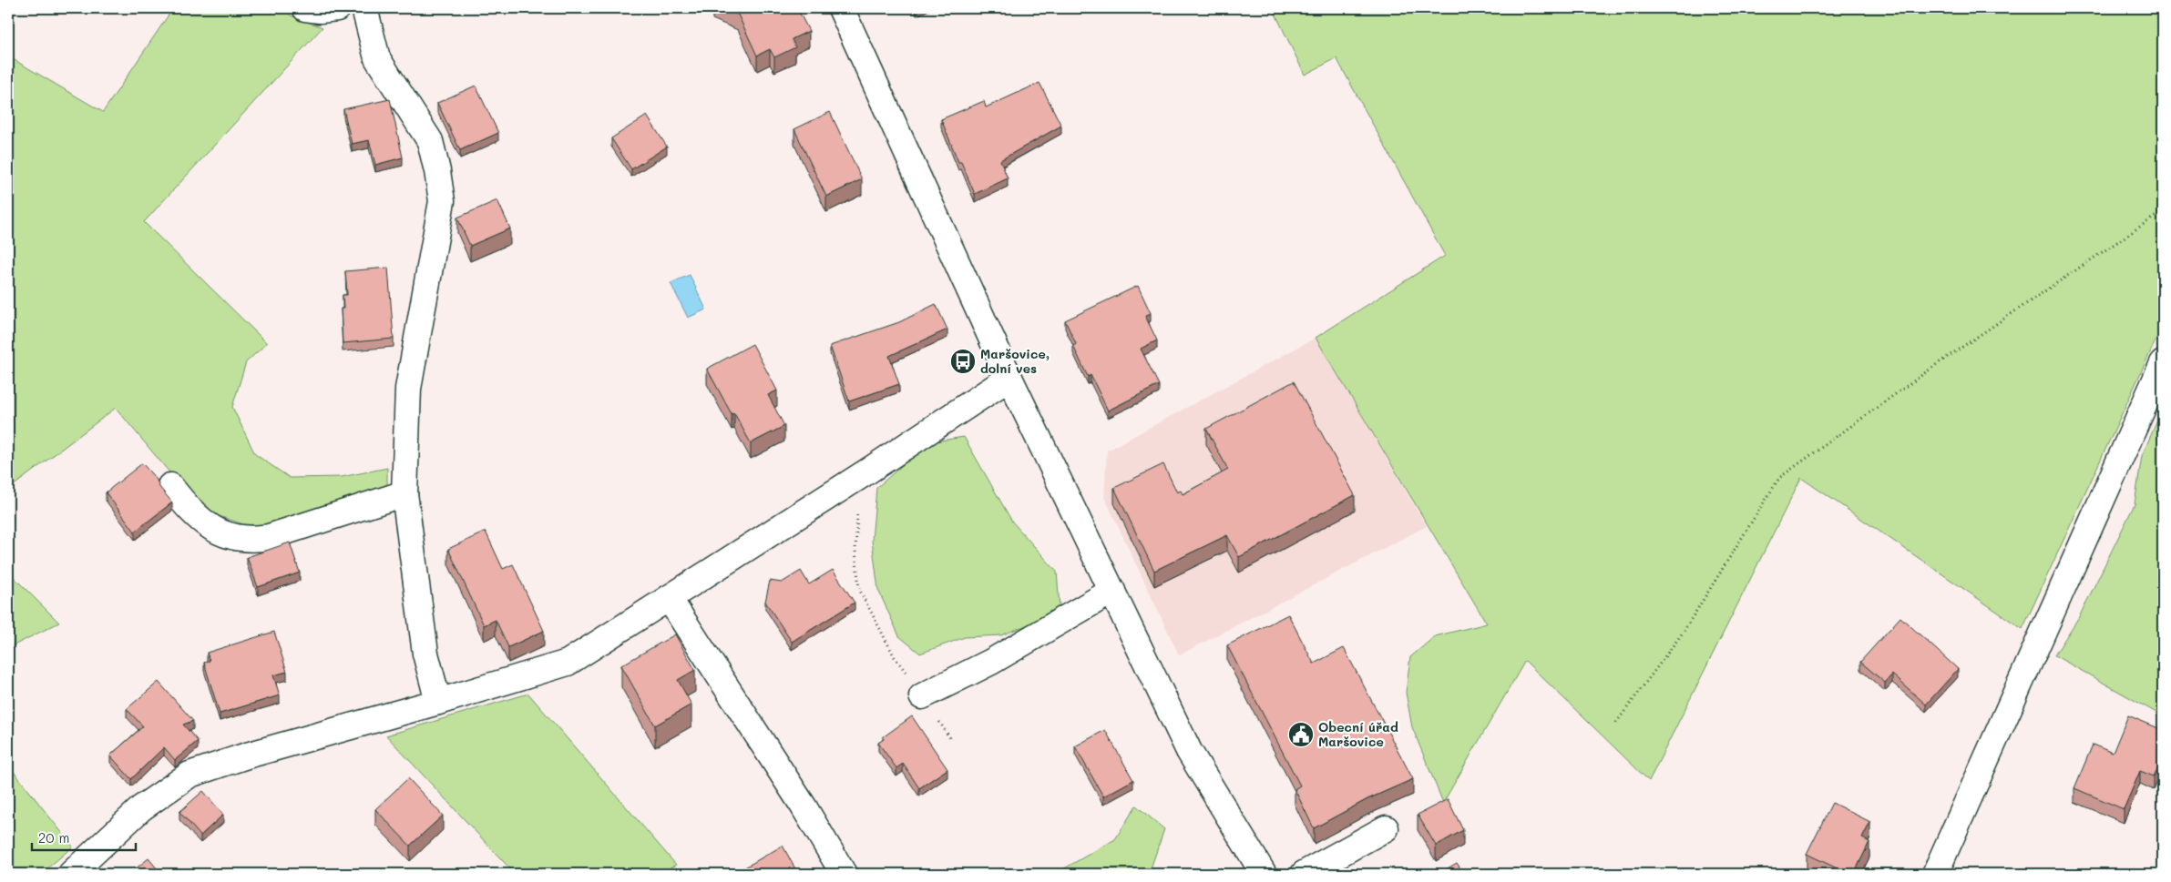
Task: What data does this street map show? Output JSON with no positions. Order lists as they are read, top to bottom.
{
  "places": {
    "bus stop": ["Maršovice, dolní ves"],
    "public building": ["Obecní úřad Maršovice"]
  },
  "scale_bar": "20 m"
}
